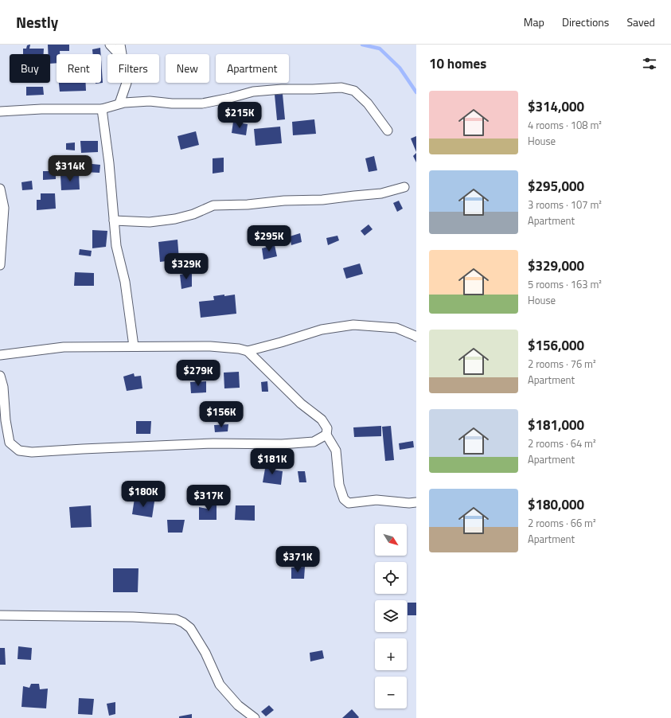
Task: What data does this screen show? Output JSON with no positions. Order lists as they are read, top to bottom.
{
  "north": "bottom right",
  "page": {
    "header": "Nestly",
    "nav": ["Map", "Directions", "Saved"],
    "heading": "10 homes",
    "chip": [
      "Buy",
      "Rent",
      "Filters",
      "New",
      "Apartment"
    ],
    "list": [
      {
        "name": "$314,000",
        "note": "4 rooms · 108 m² · House"
      },
      {
        "name": "$295,000",
        "note": "3 rooms · 107 m² · Apartment"
      },
      {
        "name": "$329,000",
        "note": "5 rooms · 163 m² · House"
      },
      {
        "name": "$156,000",
        "note": "2 rooms · 76 m² · Apartment"
      },
      {
        "name": "$181,000",
        "note": "2 rooms · 64 m² · Apartment"
      },
      {
        "name": "$180,000",
        "note": "2 rooms · 66 m² · Apartment"
      }
    ],
    "price": [
      "$215K",
      "$314K",
      "$295K",
      "$329K",
      "$279K",
      "$156K",
      "$181K",
      "$180K",
      "$317K",
      "$371K"
    ],
    "map_buttons": ["+", "−"]
  }
}
